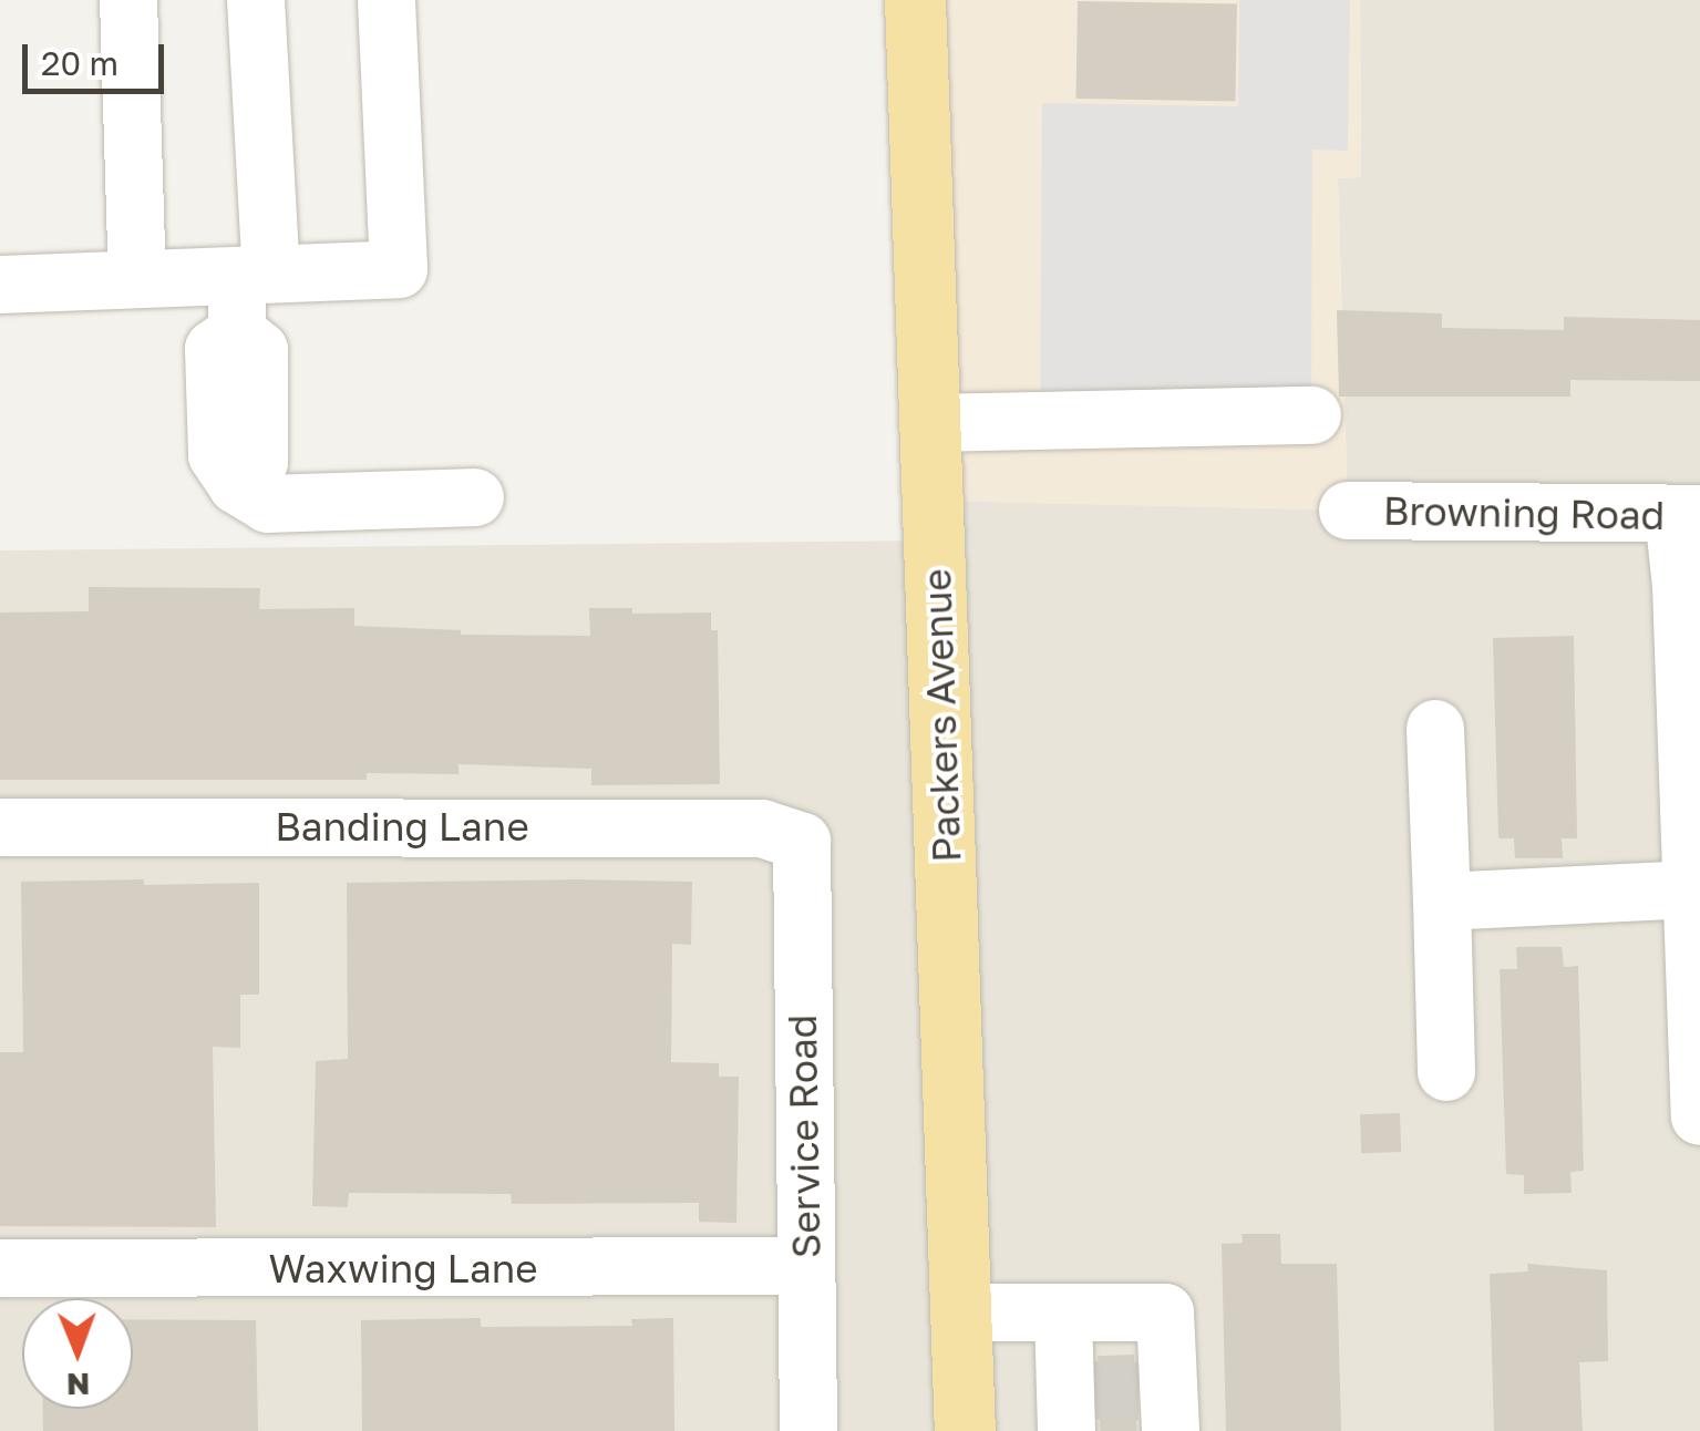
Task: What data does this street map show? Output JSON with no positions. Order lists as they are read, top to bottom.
{
  "streets": {
    "main road": ["Packers Avenue"],
    "street": [
      "Browning Road",
      "Banding Lane",
      "Service Road",
      "Waxwing Lane"
    ]
  },
  "crossings": [
    ["Banding Lane", "Service Road"],
    ["Service Road", "Waxwing Lane"]
  ],
  "scale_bar": "20 m",
  "north": "bottom"
}
